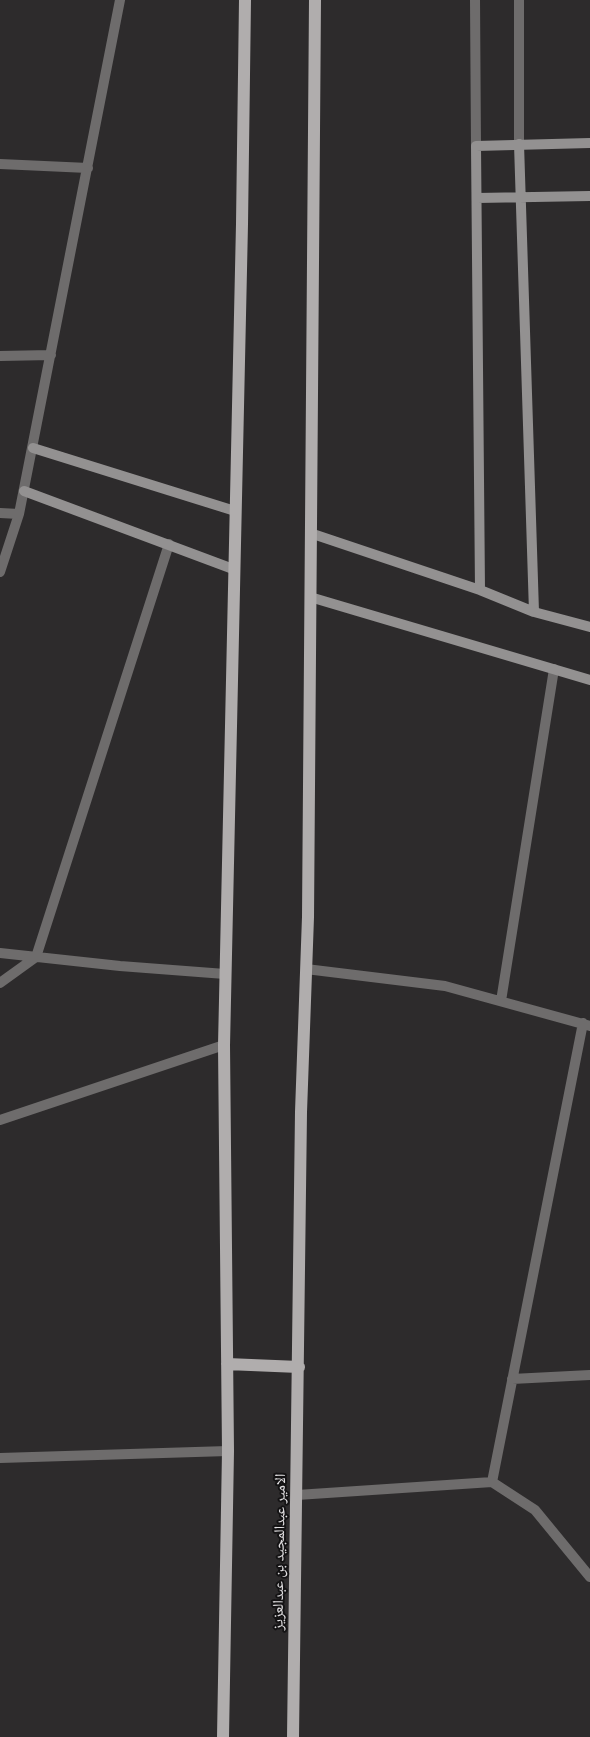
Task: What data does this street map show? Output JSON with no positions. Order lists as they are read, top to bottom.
{
  "streets": {
    "main road": ["الامير عبدالمجيد بن عبدالعزيز"]
  }
}
